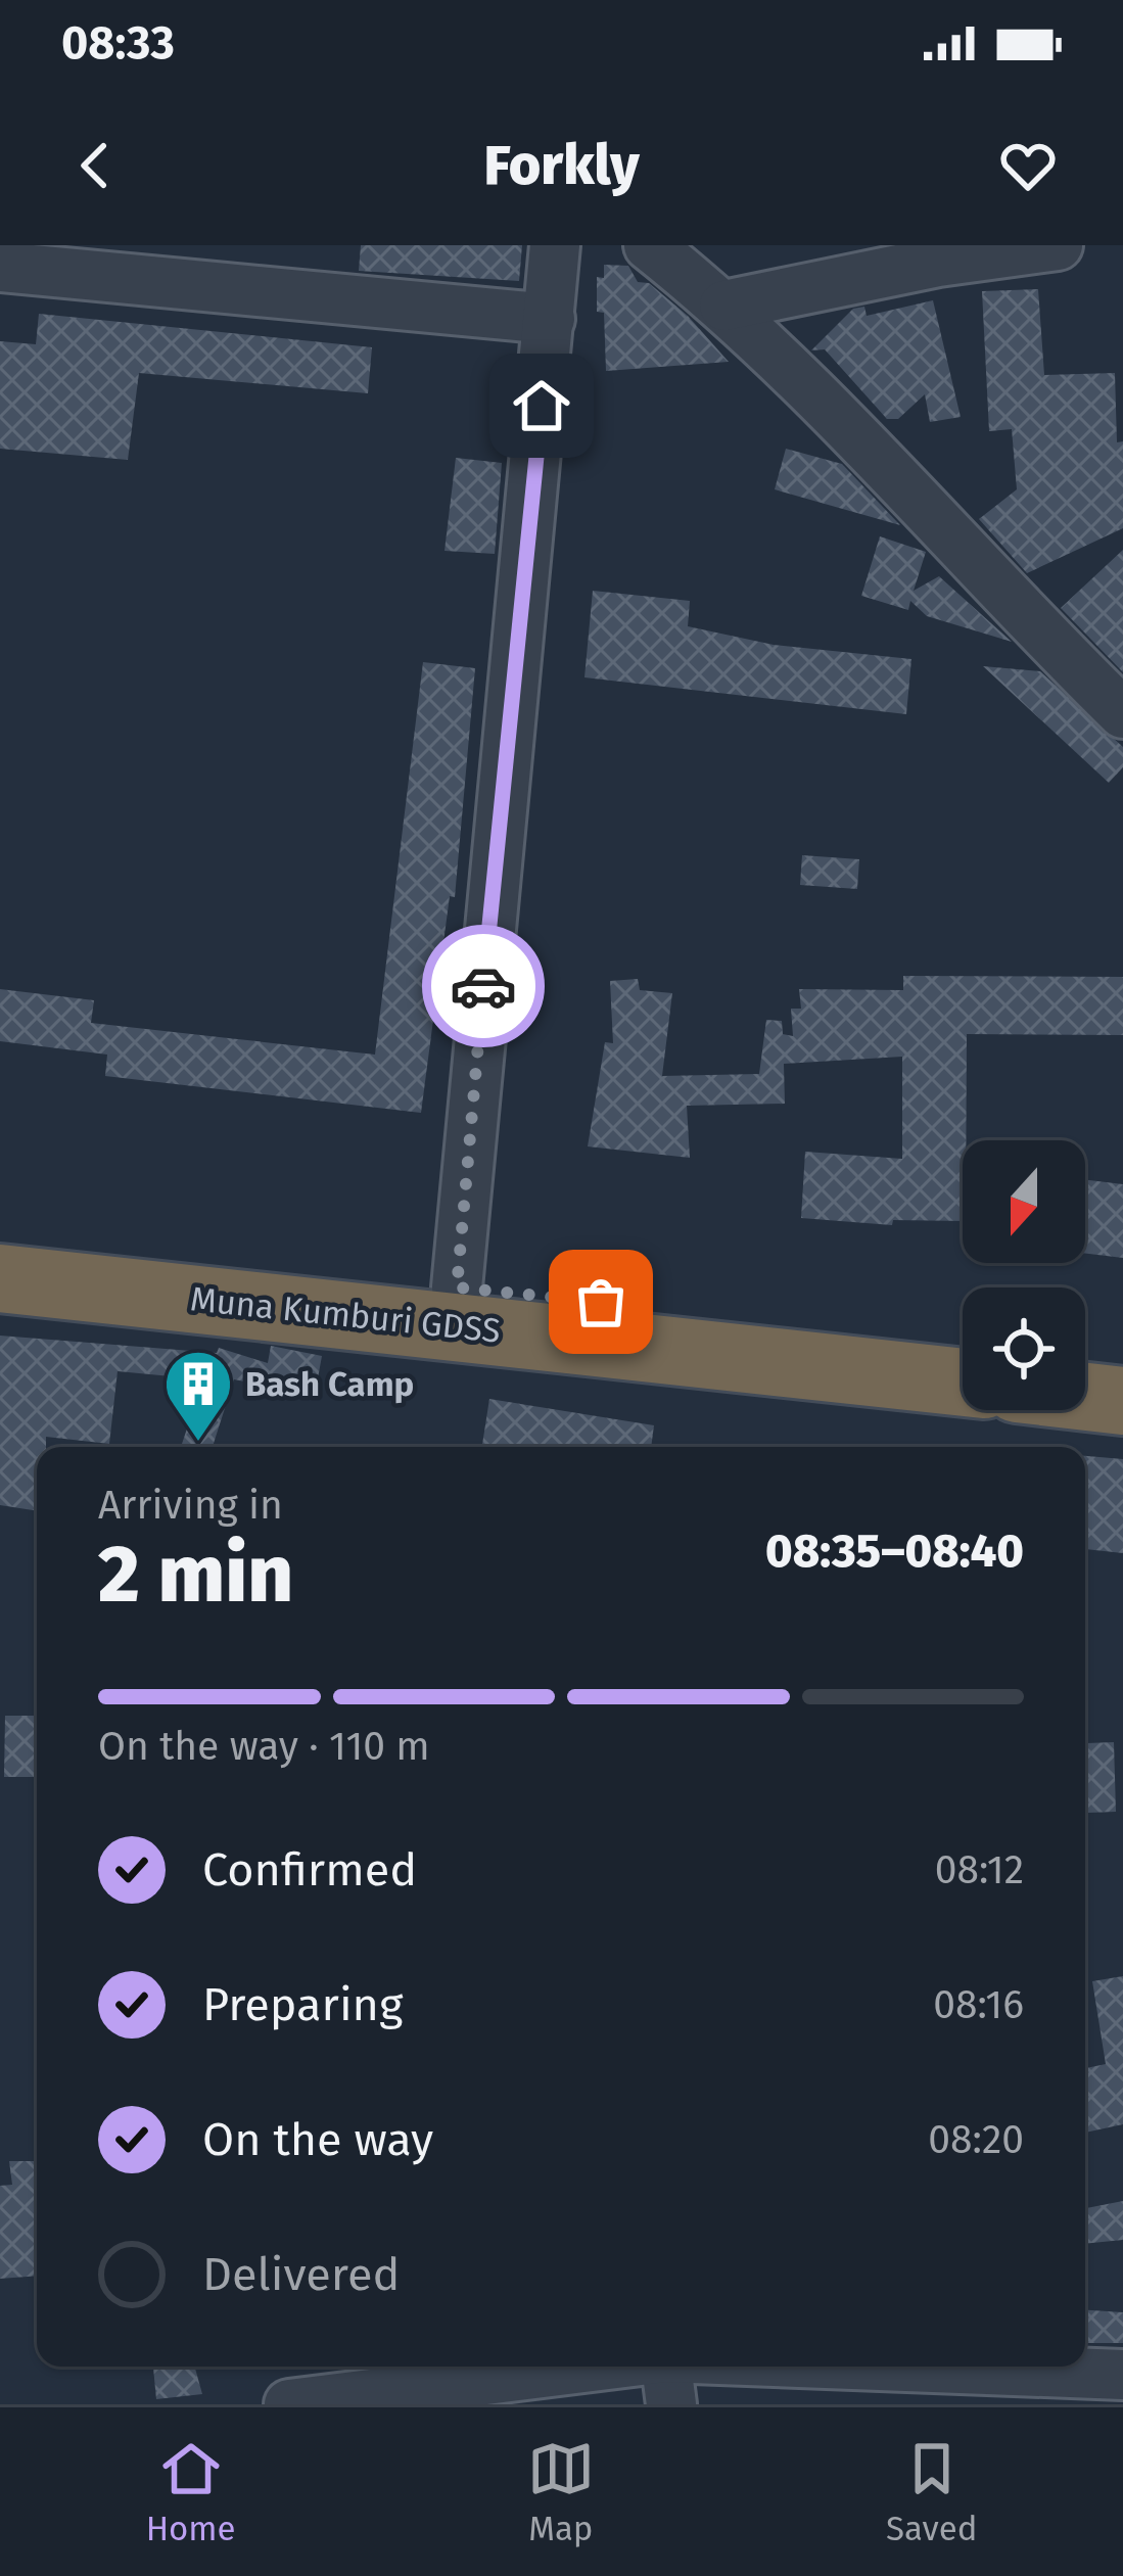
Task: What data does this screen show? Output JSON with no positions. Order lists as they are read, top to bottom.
{
  "streets": {
    "highway": ["Muna Kumburi GDSS"]
  },
  "places": {
    "building": ["Bash Camp"]
  },
  "north": "bottom",
  "page": {
    "status": "08:33",
    "header": "Forkly",
    "heading": ["2 min", "Arriving in", "08:35–08:40"],
    "bar": "On the way · 110 m",
    "list": [
      ["Confirmed", "08:12"],
      ["Preparing", "08:16"],
      ["On the way", "08:20"],
      "Delivered"
    ],
    "tabs": ["Home", "Map", "Saved"]
  }
}
